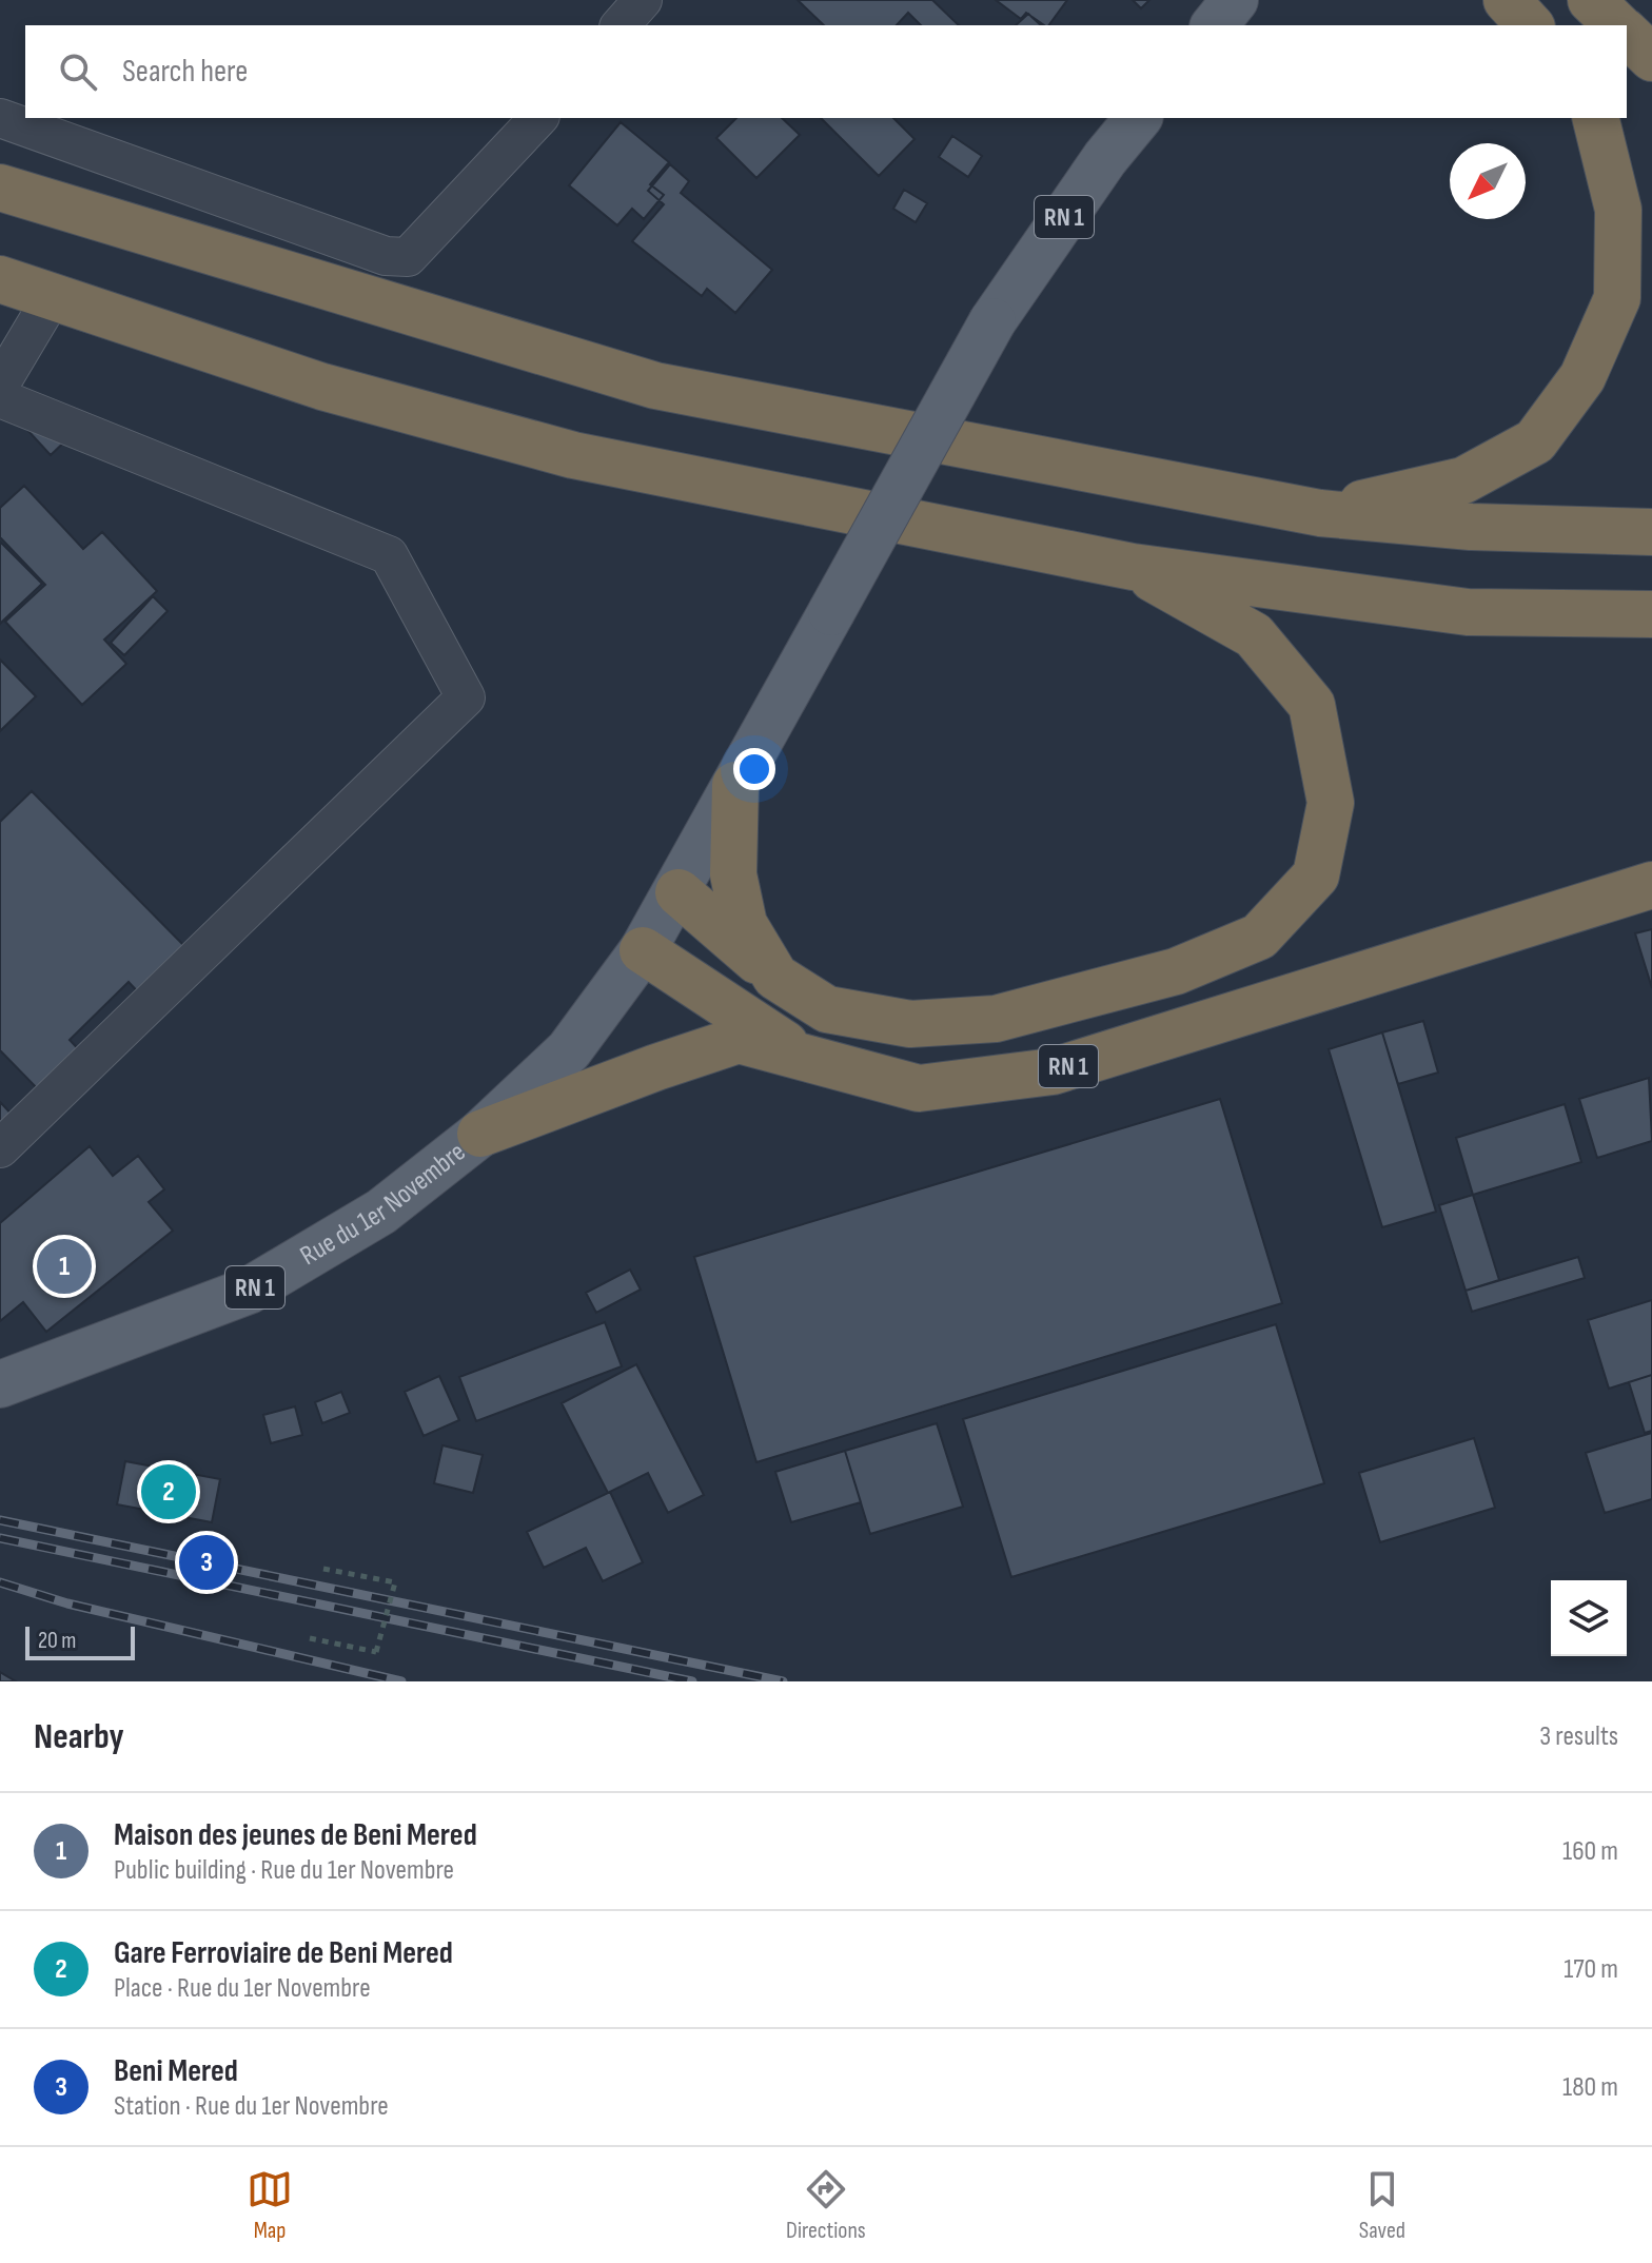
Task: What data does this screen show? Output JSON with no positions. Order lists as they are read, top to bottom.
{
  "streets": {
    "highway": ["RN 1"],
    "main road": ["Rue du 1er Novembre"]
  },
  "crossings": [
    ["RN 1", "Rue du 1er Novembre"]
  ],
  "scale_bar": "20 m",
  "north": "bottom left",
  "page": {
    "search": "Search here",
    "pins": ["1", "2", "3"],
    "scale": "20 m",
    "heading": ["Nearby", "3 results"],
    "list": [
      {
        "mark": "1",
        "name": "Maison des jeunes de Beni Mered",
        "note": "Public building · Rue du 1er Novembre",
        "value": "160 m"
      },
      {
        "mark": "2",
        "name": "Gare Ferroviaire de Beni Mered",
        "note": "Place · Rue du 1er Novembre",
        "value": "170 m"
      },
      {
        "mark": "3",
        "name": "Beni Mered",
        "note": "Station · Rue du 1er Novembre",
        "value": "180 m"
      }
    ],
    "nav": ["Map", "Directions", "Saved"]
  }
}
